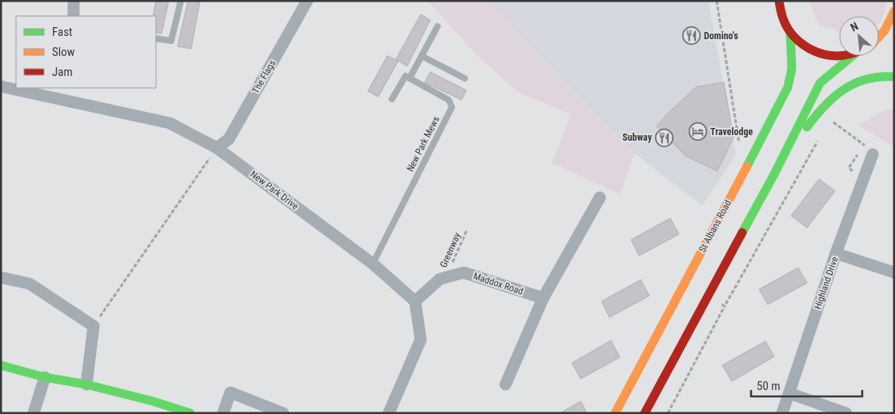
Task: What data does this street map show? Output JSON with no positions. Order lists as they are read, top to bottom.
{
  "streets": {
    "main road": ["St Albans Road"],
    "street": [
      "The Flags",
      "New Park Drive",
      "Highland Drive",
      "Maddox Road"
    ],
    "lane": ["New Park Mews"],
    "path": ["Greenway"]
  },
  "crossings": [
    ["The Flags", "New Park Drive"],
    ["New Park Mews", "New Park Drive"],
    ["New Park Drive", "Maddox Road"],
    ["Greenway", "Maddox Road"]
  ],
  "places": {
    "restaurant": ["Domino's", "Subway"],
    "hotel": ["Travelodge"]
  },
  "legend": ["Fast", "Slow", "Jam"],
  "scale_bar": "50 m",
  "north": "top left"
}
